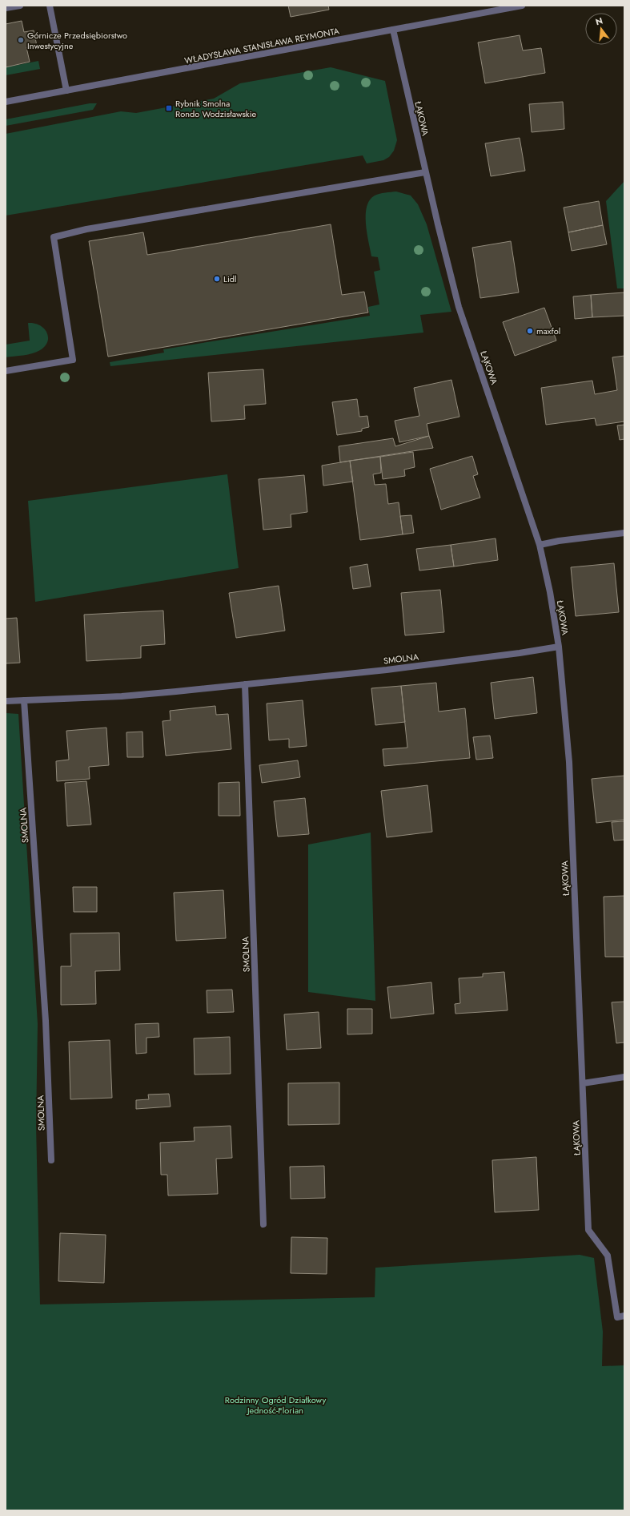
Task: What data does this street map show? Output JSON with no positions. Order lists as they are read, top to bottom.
{
  "streets": {
    "street": ["WŁADYSŁAWA STANISŁAWA REYMONTA", "ŁĄKOWA", "SMOLNA"]
  },
  "crossings": [
    ["WŁADYSŁAWA STANISŁAWA REYMONTA", "ŁĄKOWA"],
    ["ŁĄKOWA", "SMOLNA"]
  ],
  "parks": ["Rodzinny Ogród Działkowy Jedność-Florian"],
  "places": {
    "other": ["Górnicze Przedsiębiorstwo Inwestycyjne", "Lidl", "maxfol"],
    "transit": ["Rybnik Smolna Rondo Wodzisławskie"]
  },
  "north": "top"
}
